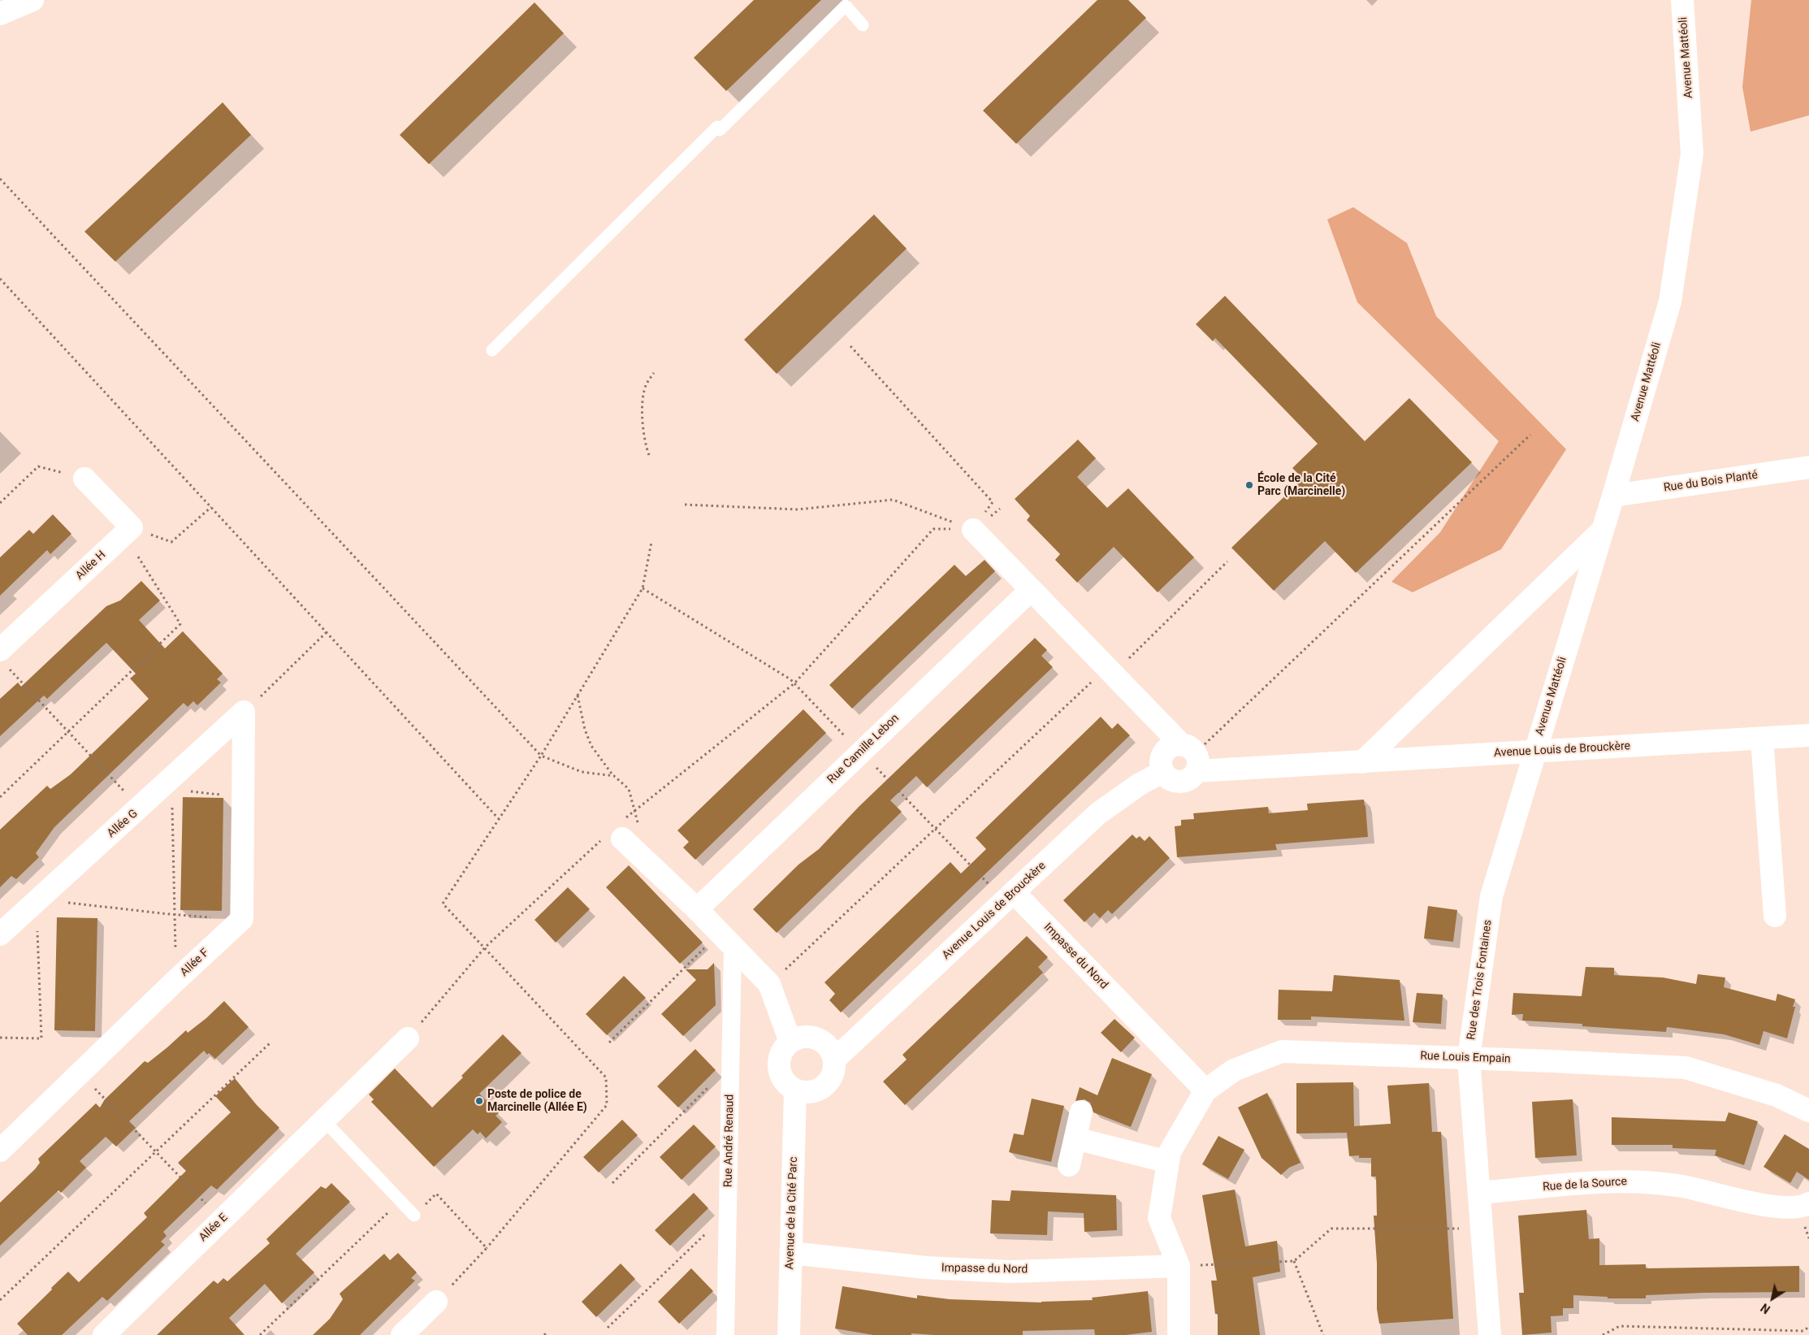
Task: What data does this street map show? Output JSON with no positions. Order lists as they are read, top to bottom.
{
  "streets": {
    "street": [
      "Avenue Mattéoli",
      "Rue du Bois Planté",
      "Allée H",
      "Rue Camille Lebon",
      "Avenue Louis de Brouckère",
      "Allée G",
      "Impasse du Nord",
      "Allée F",
      "Rue des Trois Fontaines",
      "Rue Louis Empain",
      "Rue André Renaud",
      "Rue de la Source",
      "Avenue de la Cité Parc",
      "Allée E"
    ]
  },
  "crossings": [
    ["Avenue Mattéoli", "Rue du Bois Planté"],
    ["Avenue Mattéoli", "Avenue Louis de Brouckère"],
    ["Avenue Mattéoli", "Rue des Trois Fontaines"],
    ["Avenue Louis de Brouckère", "Impasse du Nord"],
    ["Avenue Louis de Brouckère", "Rue des Trois Fontaines"],
    ["Avenue Louis de Brouckère", "Avenue de la Cité Parc"],
    ["Impasse du Nord", "Rue Louis Empain"],
    ["Impasse du Nord", "Avenue de la Cité Parc"],
    ["Rue des Trois Fontaines", "Rue Louis Empain"],
    ["Rue des Trois Fontaines", "Rue de la Source"]
  ],
  "places": ["École de la Cité Parc (Marcinelle)", "Poste de police de Marcinelle (Allée E)"],
  "north": "bottom left"
}
